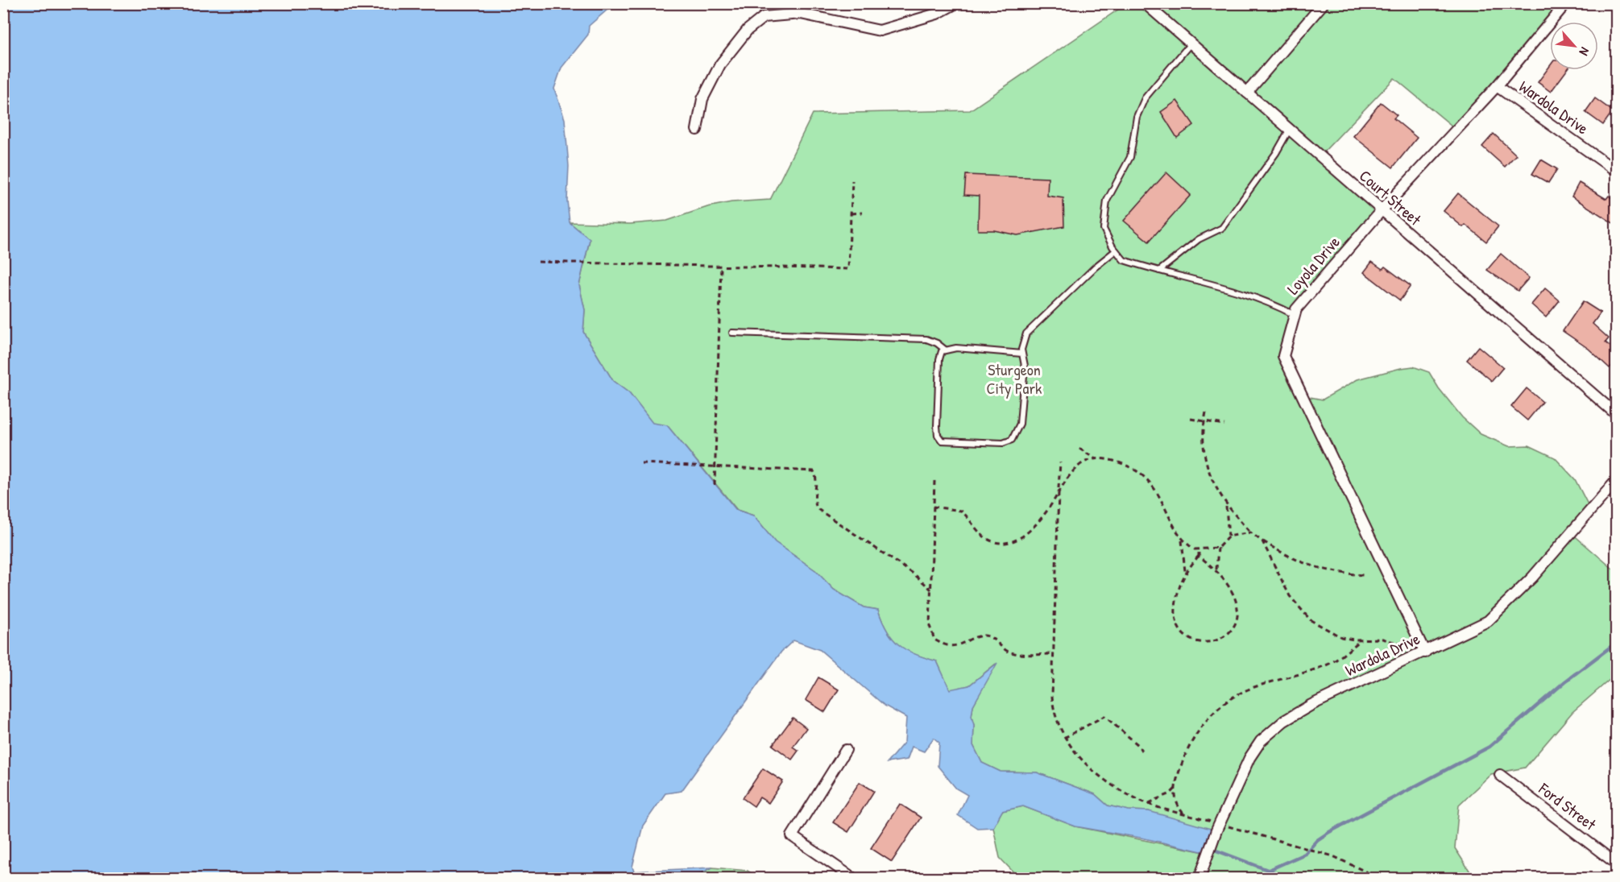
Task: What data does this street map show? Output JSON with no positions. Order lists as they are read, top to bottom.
{
  "streets": {
    "street": [
      "Wardola Drive",
      "Court Street",
      "Loyola Drive",
      "Ford Street"
    ]
  },
  "crossings": [
    ["Wardola Drive", "Loyola Drive"],
    ["Court Street", "Loyola Drive"]
  ],
  "parks": ["Sturgeon City Park"],
  "north": "bottom right"
}
